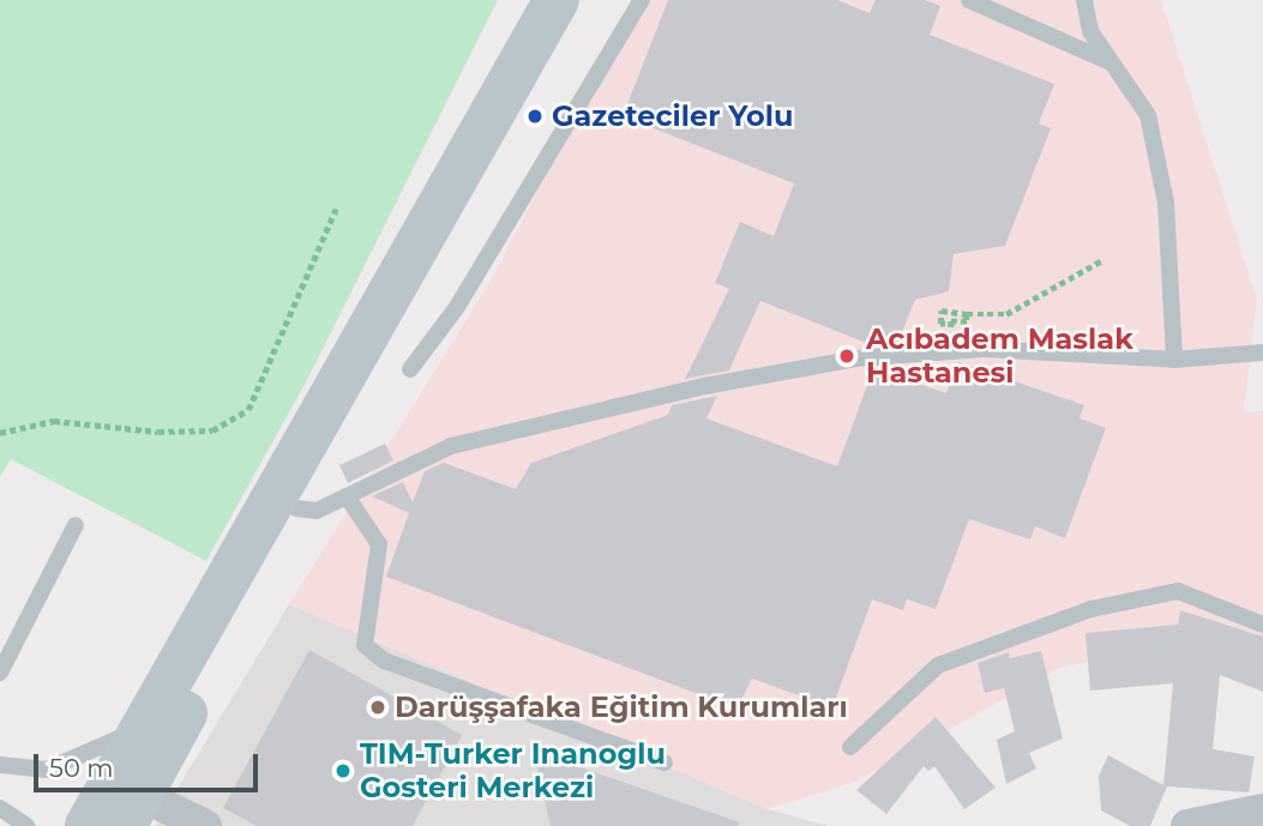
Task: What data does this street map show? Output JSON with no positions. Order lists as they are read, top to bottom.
{
  "places": [
    "Gazeteciler Yolu",
    "Acıbadem Maslak Hastanesi",
    "Darüşşafaka Eğitim Kurumları",
    "TIM-Turker Inanoglu Gosteri Merkezi"
  ],
  "scale_bar": "50 m"
}
